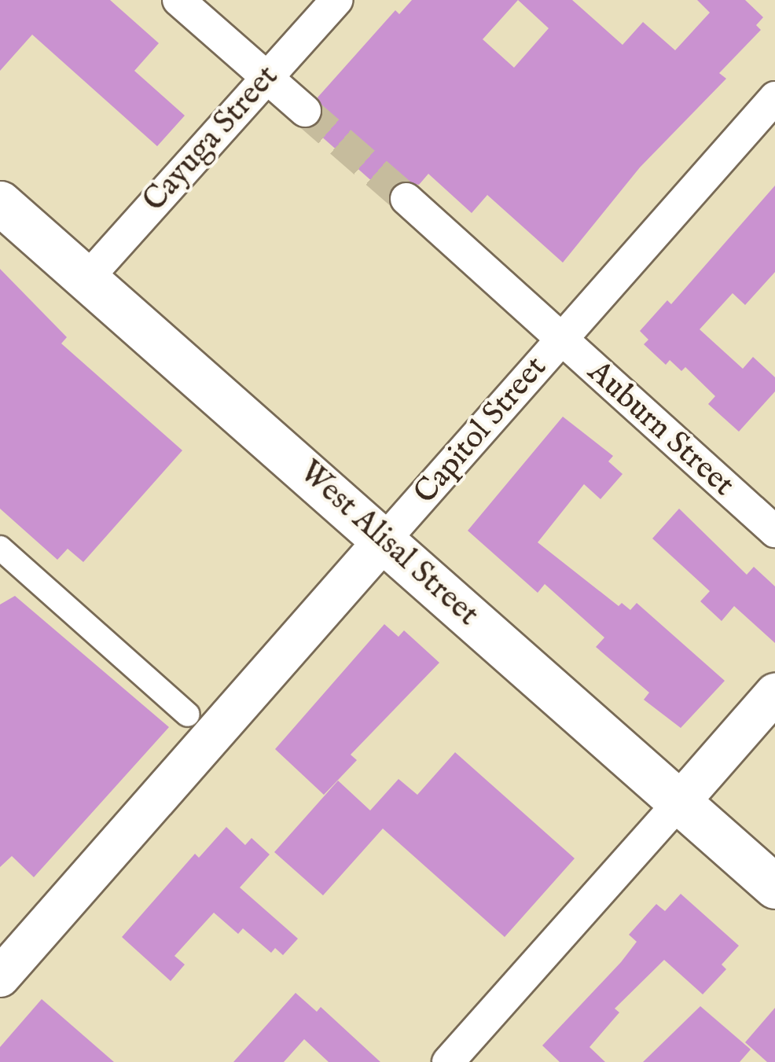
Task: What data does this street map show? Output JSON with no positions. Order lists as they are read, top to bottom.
{
  "streets": {
    "main road": ["West Alisal Street"],
    "street": ["Cayuga Street", "Auburn Street", "Capitol Street"]
  },
  "crossings": [
    ["Cayuga Street", "West Alisal Street"],
    ["Auburn Street", "Capitol Street"],
    ["Capitol Street", "West Alisal Street"]
  ]
}
